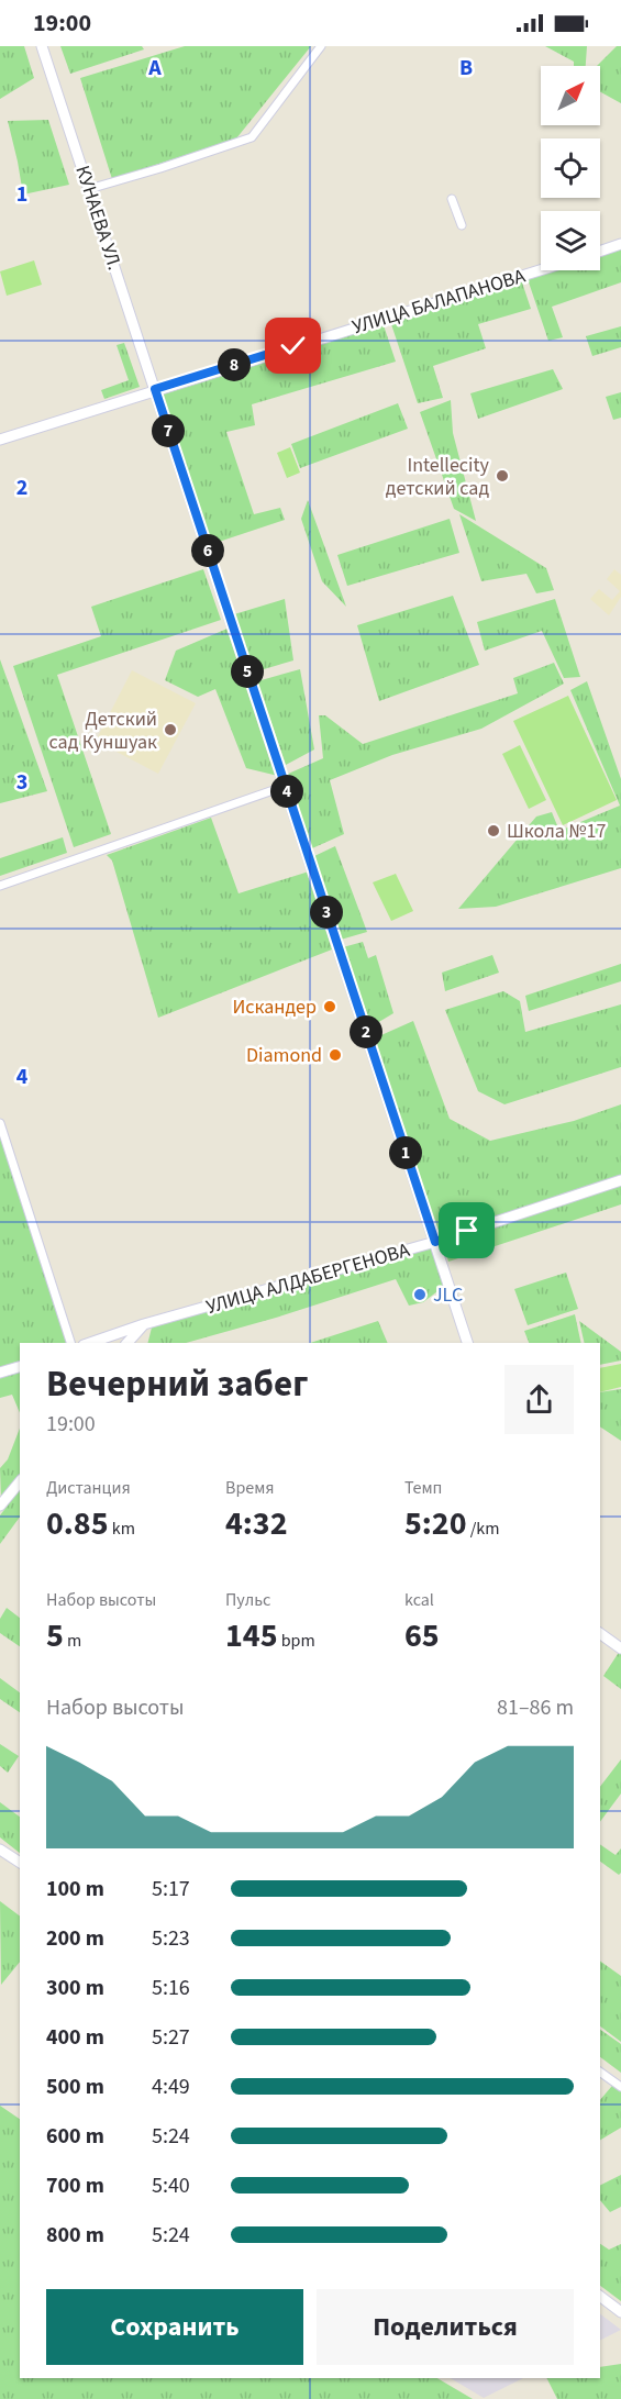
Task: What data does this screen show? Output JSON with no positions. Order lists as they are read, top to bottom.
{
  "streets": {
    "street": ["КУНАЕВА УЛ.", "УЛИЦА БАЛАПАНОВА", "УЛИЦА АЛДАБЕРГЕНОВА"]
  },
  "crossings": [
    ["КУНАЕВА УЛ.", "УЛИЦА БАЛАПАНОВА"],
    ["КУНАЕВА УЛ.", "УЛИЦА АЛДАБЕРГЕНОВА"]
  ],
  "places": [
    "Intellecity детский сад",
    "Детский сад Куншуак",
    "Школа №17",
    "Искандер",
    "Diamond",
    "JLC"
  ],
  "north": "top right",
  "page": {
    "status": "19:00",
    "pins": [
      "8",
      "7",
      "6",
      "5",
      "4",
      "3",
      "2",
      "1"
    ],
    "heading": ["Вечерний забег", "19:00"],
    "stats": [
      ["Дистанция", "0.85 km"],
      ["Время", "4:32"],
      ["Темп", "5:20 /km"],
      ["Набор высоты", "5 m"],
      ["Пульс", "145 bpm"],
      ["kcal", "65"]
    ],
    "chart": ["Набор высоты", "81–86 m"],
    "list": [
      {
        "name": "100 m",
        "note": "5:17"
      },
      {
        "name": "200 m",
        "note": "5:23"
      },
      {
        "name": "300 m",
        "note": "5:16"
      },
      {
        "name": "400 m",
        "note": "5:27"
      },
      {
        "name": "500 m",
        "note": "4:49"
      },
      {
        "name": "600 m",
        "note": "5:24"
      },
      {
        "name": "700 m",
        "note": "5:40"
      },
      {
        "name": "800 m",
        "note": "5:24"
      }
    ],
    "buttons": ["Сохранить", "Поделиться"]
  },
  "grid": {
    "columns": ["A", "B"],
    "rows": [
      "1",
      "2",
      "3",
      "4"
    ]
  }
}
